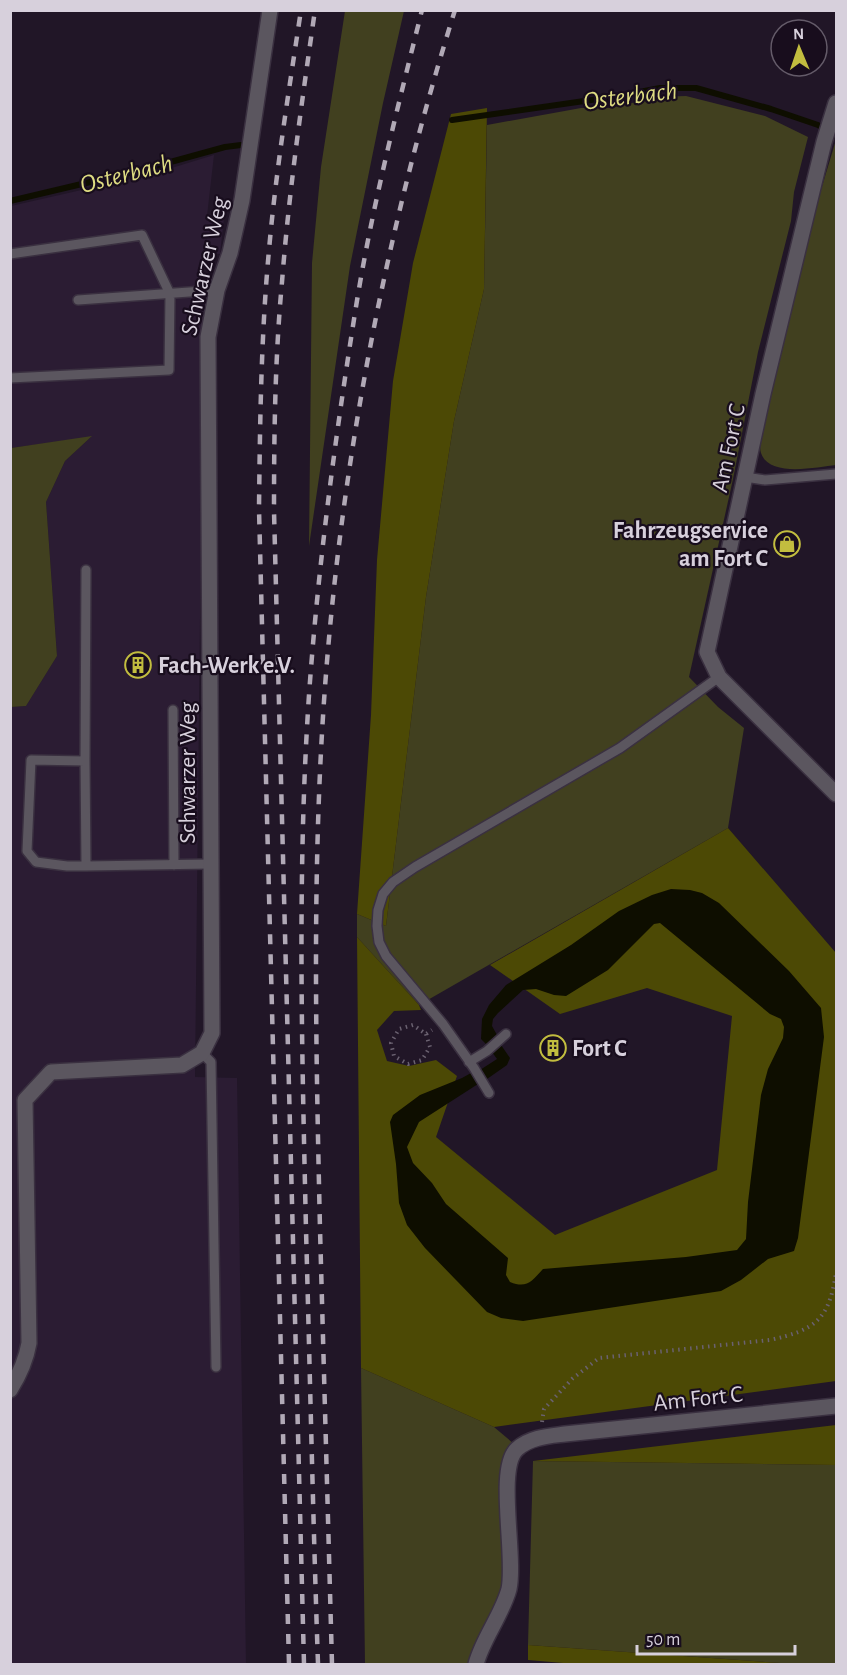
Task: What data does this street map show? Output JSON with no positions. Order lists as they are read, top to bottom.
{
  "streets": {
    "street": ["Schwarzer Weg", "Am Fort C"]
  },
  "water": ["Osterbach"],
  "places": {
    "shop": ["Fahrzeugservice am Fort C"],
    "building": ["Fach-Werk e.V.", "Fort C"]
  },
  "scale_bar": "50 m",
  "north": "top"
}
